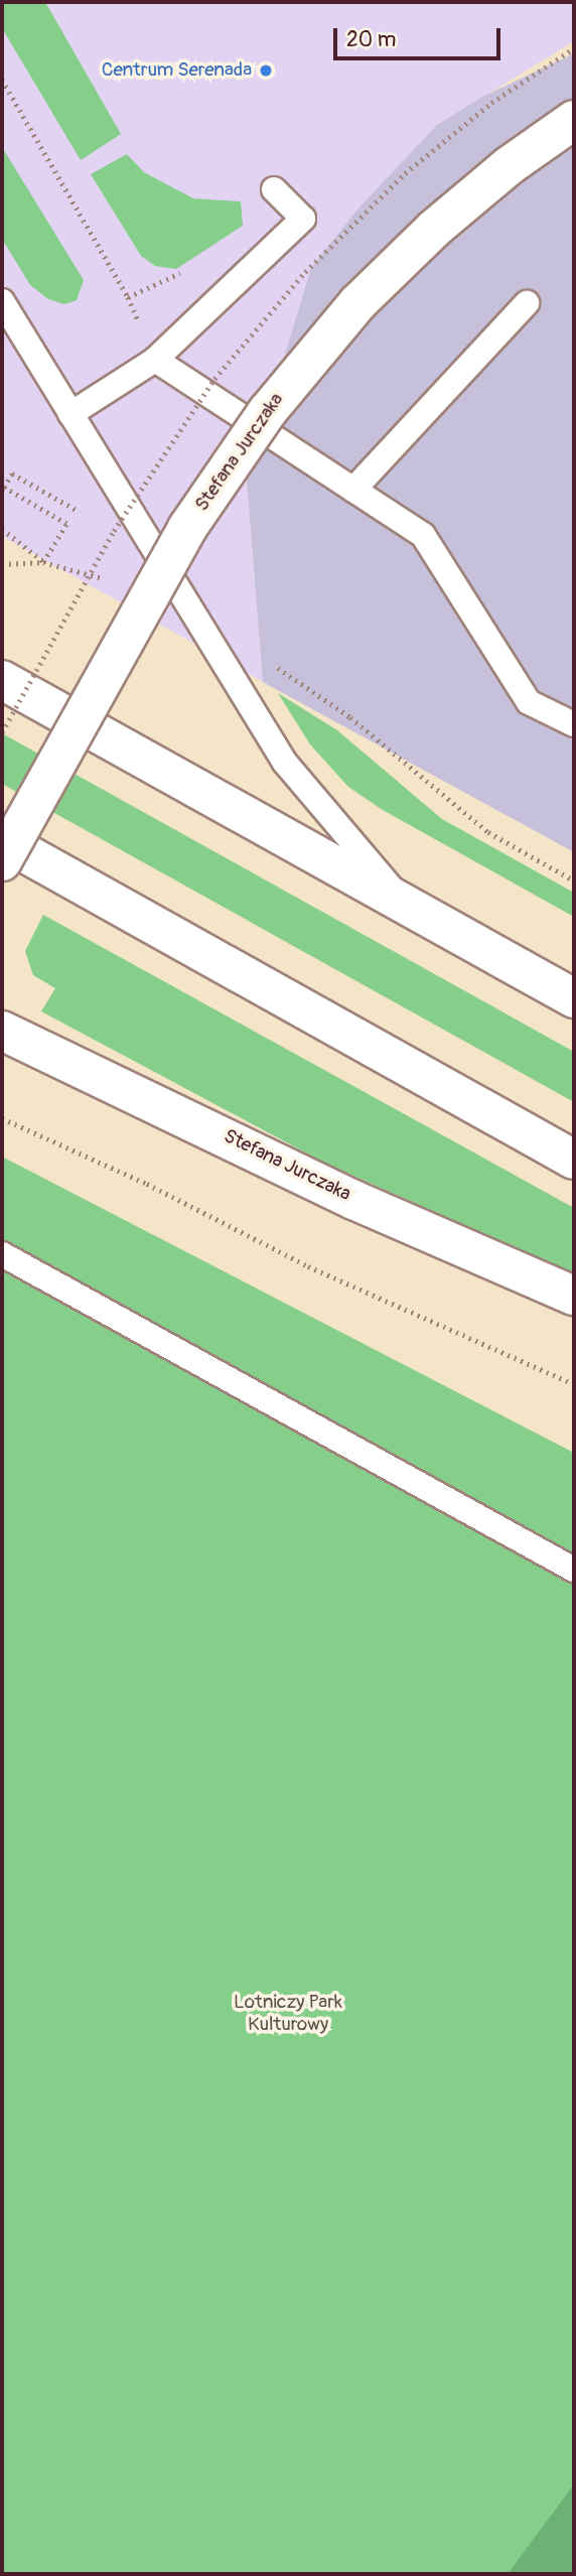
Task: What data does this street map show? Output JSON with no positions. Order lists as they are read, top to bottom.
{
  "streets": {
    "street": ["Stefana Jurczaka"]
  },
  "parks": ["Lotniczy Park Kulturowy"],
  "places": ["Centrum Serenada"],
  "scale_bar": "20 m"
}
